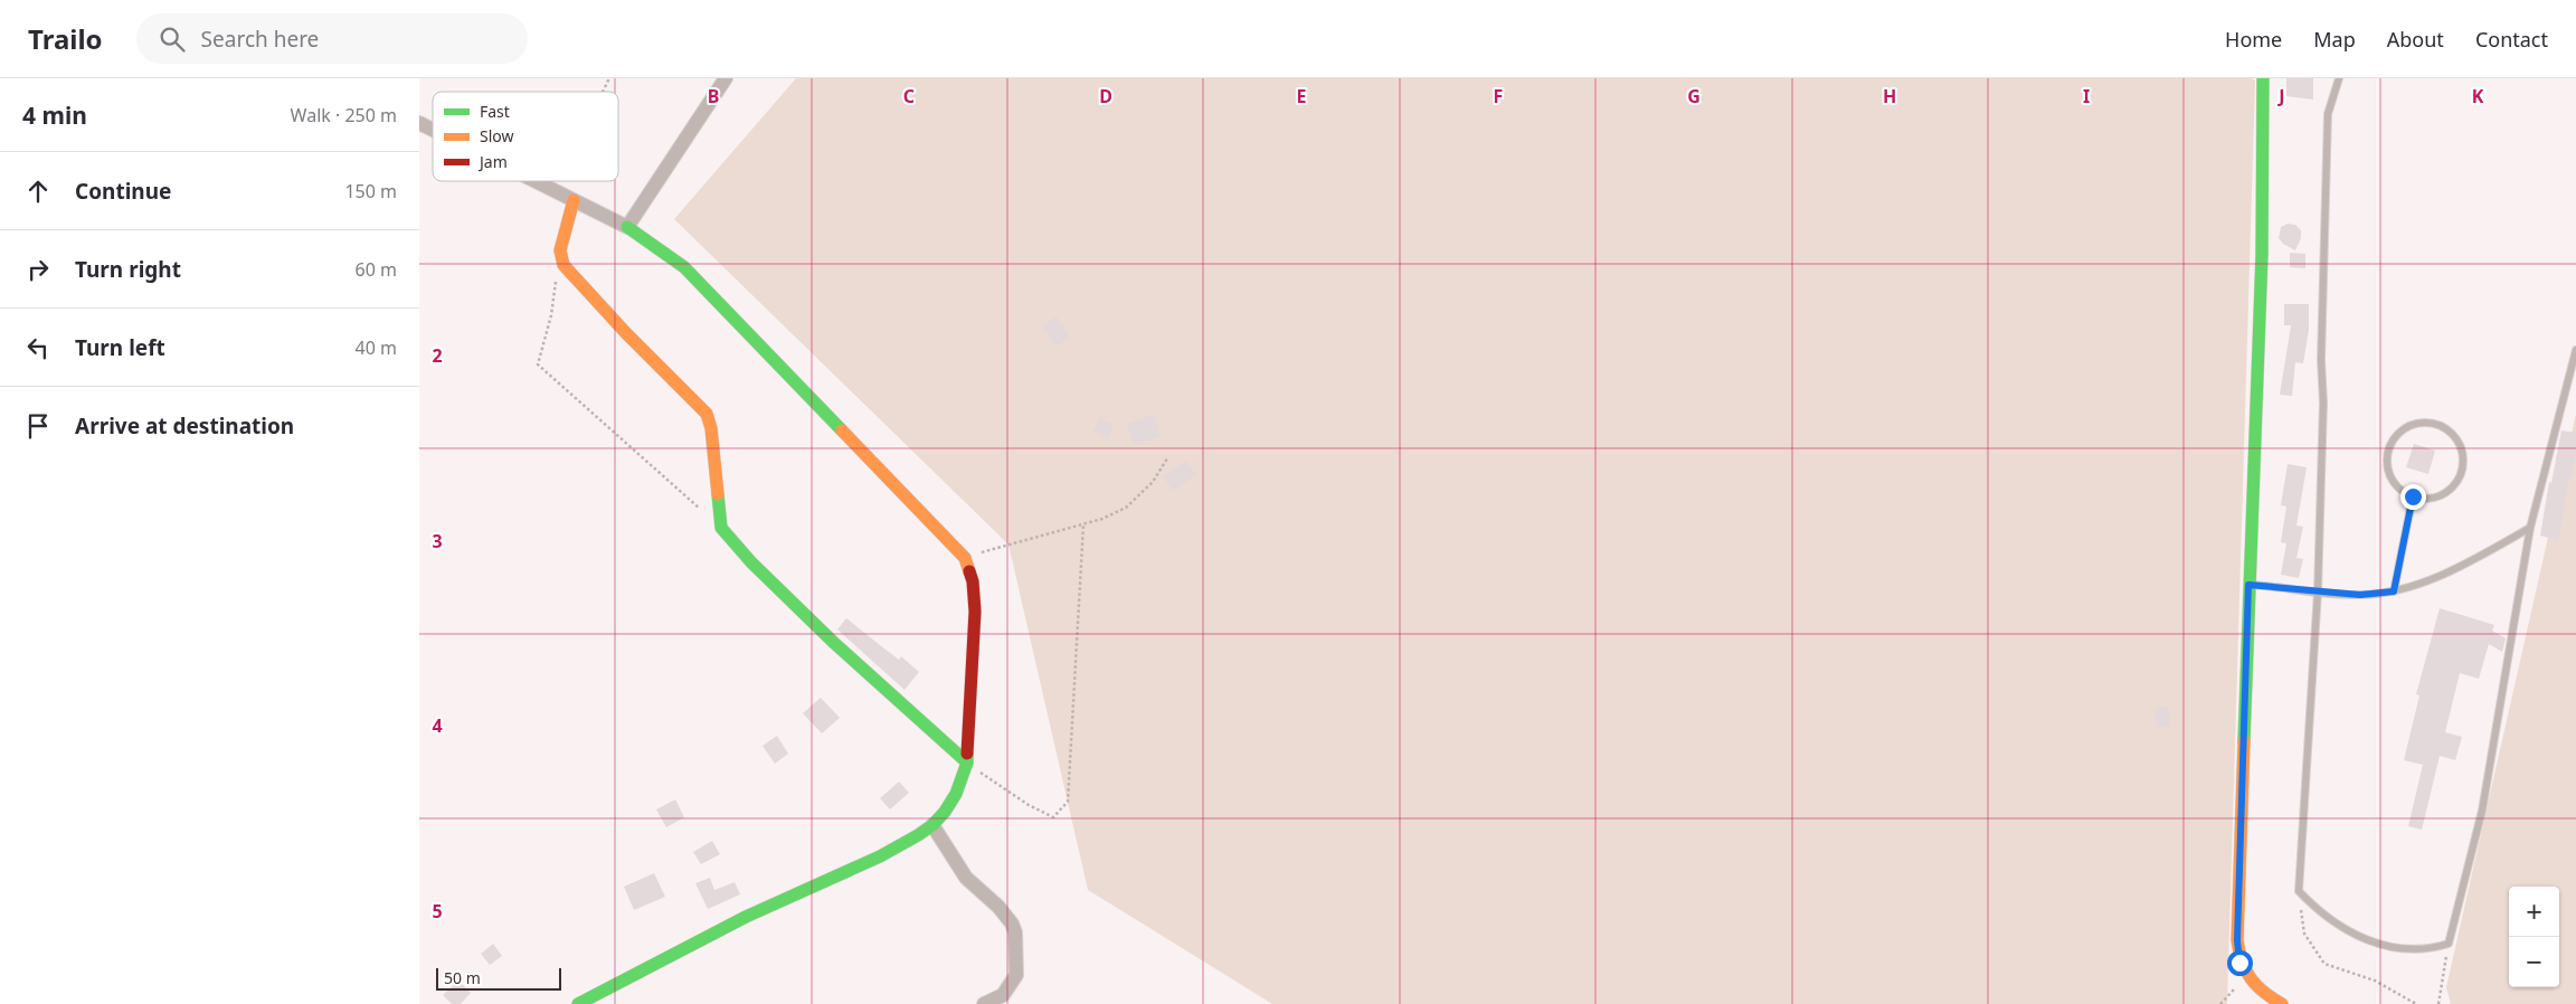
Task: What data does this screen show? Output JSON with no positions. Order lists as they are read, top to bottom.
{
  "legend": ["Fast", "Slow", "Jam"],
  "scale_bar": "50 m",
  "page": {
    "header": "Trailo",
    "search": "Search here",
    "nav": [
      "Home",
      "Map",
      "About",
      "Contact"
    ],
    "heading": ["4 min", "Walk · 250 m"],
    "list": [
      ["Continue", "150 m"],
      ["Turn right", "60 m"],
      ["Turn left", "40 m"],
      "Arrive at destination"
    ],
    "map_buttons": ["+", "−"],
    "scale": "50 m"
  },
  "grid": {
    "columns": [
      "B",
      "C",
      "D",
      "E",
      "F",
      "G",
      "H",
      "I",
      "J",
      "K"
    ],
    "rows": [
      "2",
      "3",
      "4",
      "5"
    ]
  }
}
